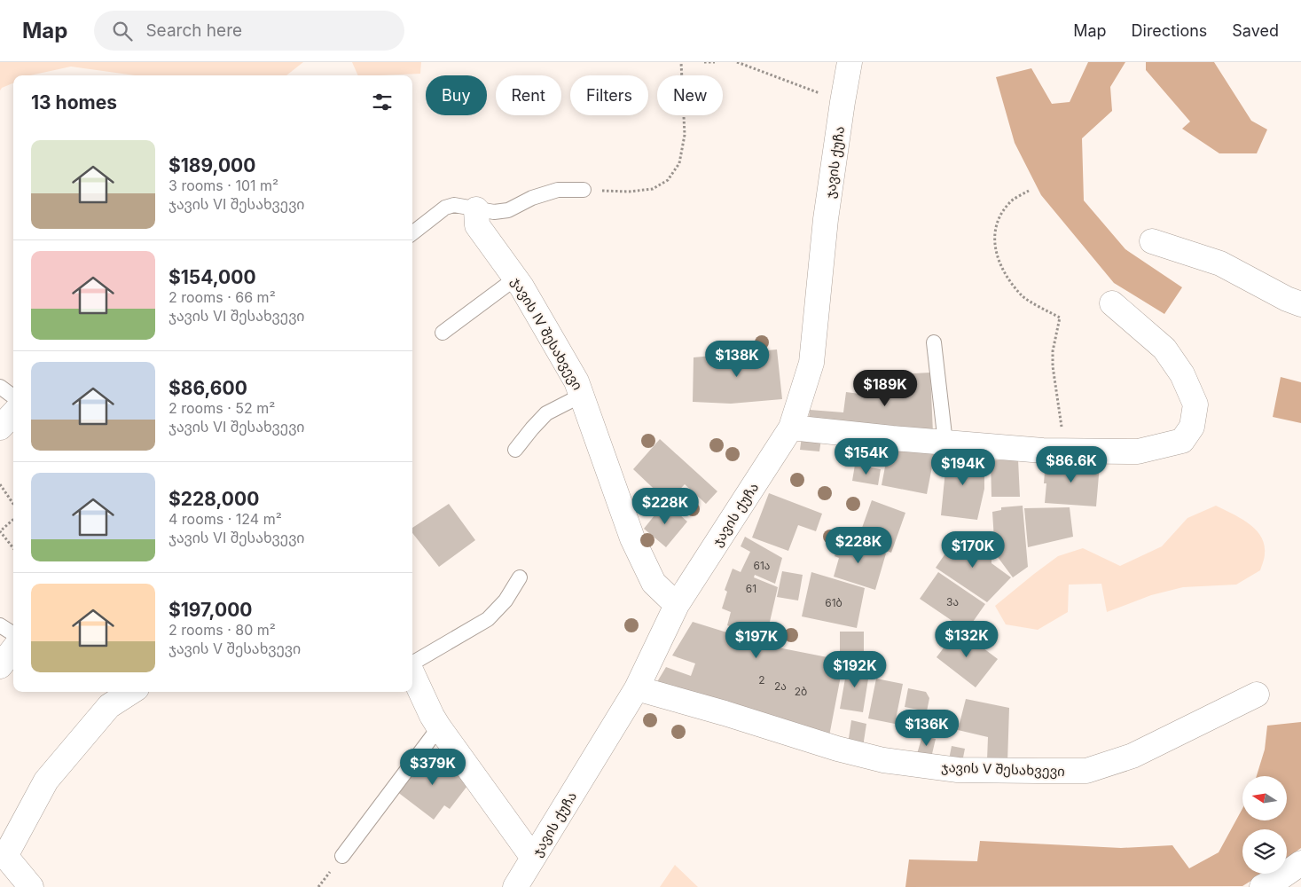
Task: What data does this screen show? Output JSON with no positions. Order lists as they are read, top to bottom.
{
  "streets": {
    "street": ["ჯავის ქუჩა", "ჯავის IV შესახვევი", "ჯავის V შესახვევი"]
  },
  "crossings": [
    ["ჯავის ქუჩა", "ჯავის IV შესახვევი"],
    ["ჯავის ქუჩა", "ჯავის V შესახვევი"]
  ],
  "house_numbers": [
    "61ა",
    "61",
    "3ა",
    "61ბ",
    "2",
    "2ა",
    "2ბ"
  ],
  "north": "left",
  "page": {
    "header": "Map",
    "search": "Search here",
    "nav": ["Map", "Directions", "Saved"],
    "chip": [
      "Buy",
      "Rent",
      "Filters",
      "New"
    ],
    "heading": "13 homes",
    "list": [
      {
        "name": "$189,000",
        "note": "3 rooms · 101 m² · ჯავის VI შესახვევი"
      },
      {
        "name": "$154,000",
        "note": "2 rooms · 66 m² · ჯავის VI შესახვევი"
      },
      {
        "name": "$86,600",
        "note": "2 rooms · 52 m² · ჯავის VI შესახვევი"
      },
      {
        "name": "$228,000",
        "note": "4 rooms · 124 m² · ჯავის VI შესახვევი"
      },
      {
        "name": "$197,000",
        "note": "2 rooms · 80 m² · ჯავის V შესახვევი"
      }
    ],
    "price": [
      "$138K",
      "$189K",
      "$154K",
      "$86.6K",
      "$194K",
      "$228K",
      "$228K",
      "$170K",
      "$132K",
      "$197K",
      "$192K",
      "$136K",
      "$379K"
    ]
  }
}
